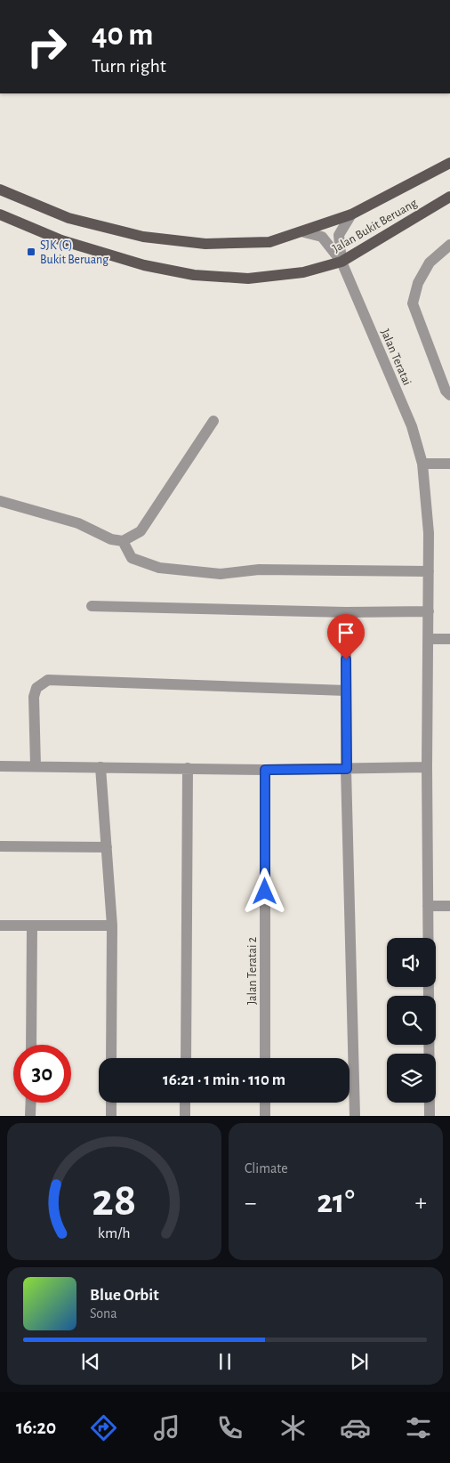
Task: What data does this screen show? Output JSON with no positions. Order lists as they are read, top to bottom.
{
  "streets": {
    "main road": ["Jalan Bukit Beruang"],
    "street": ["Jalan Teratai", "Jalan Teratai 2"]
  },
  "crossings": [
    ["Jalan Bukit Beruang", "Jalan Teratai"]
  ],
  "places": {
    "transit": ["SJK (C) Bukit Beruang"]
  },
  "page": {
    "turn": ["40 m", "Turn right"],
    "limit": "30",
    "trip": "16:21 · 1 min · 110 m",
    "tile": "Climate",
    "heat": ["−", "21°", "+"],
    "song": ["Blue Orbit", "Sona"],
    "tabs": "16:20",
    "gauge": ["28", "km/h"]
  }
}
